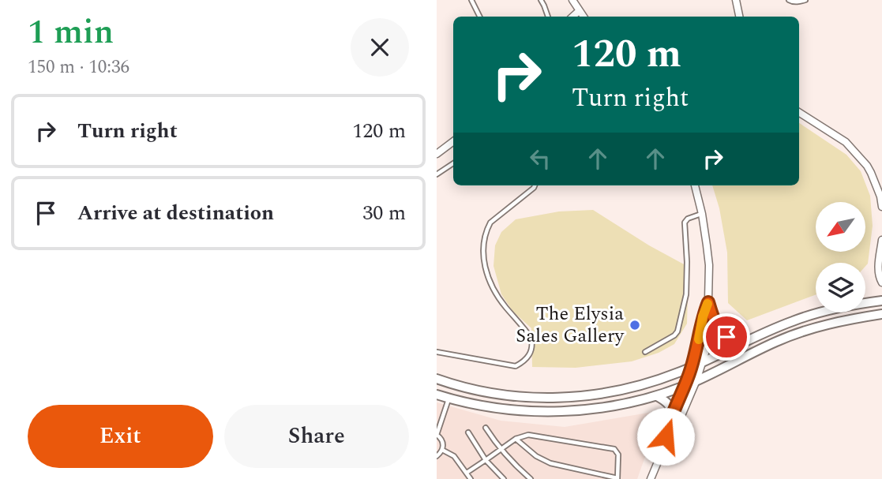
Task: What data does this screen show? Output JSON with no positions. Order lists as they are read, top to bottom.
{
  "places": ["The Elysia Sales Gallery"],
  "north": "bottom left",
  "page": {
    "heading": ["1 min", "150 m · 10:36"],
    "turn": ["120 m", "Turn right"],
    "list": [
      {
        "name": "Turn right",
        "value": "120 m"
      },
      {
        "name": "Arrive at destination",
        "value": "30 m"
      }
    ],
    "buttons": ["Exit", "Share"]
  }
}
